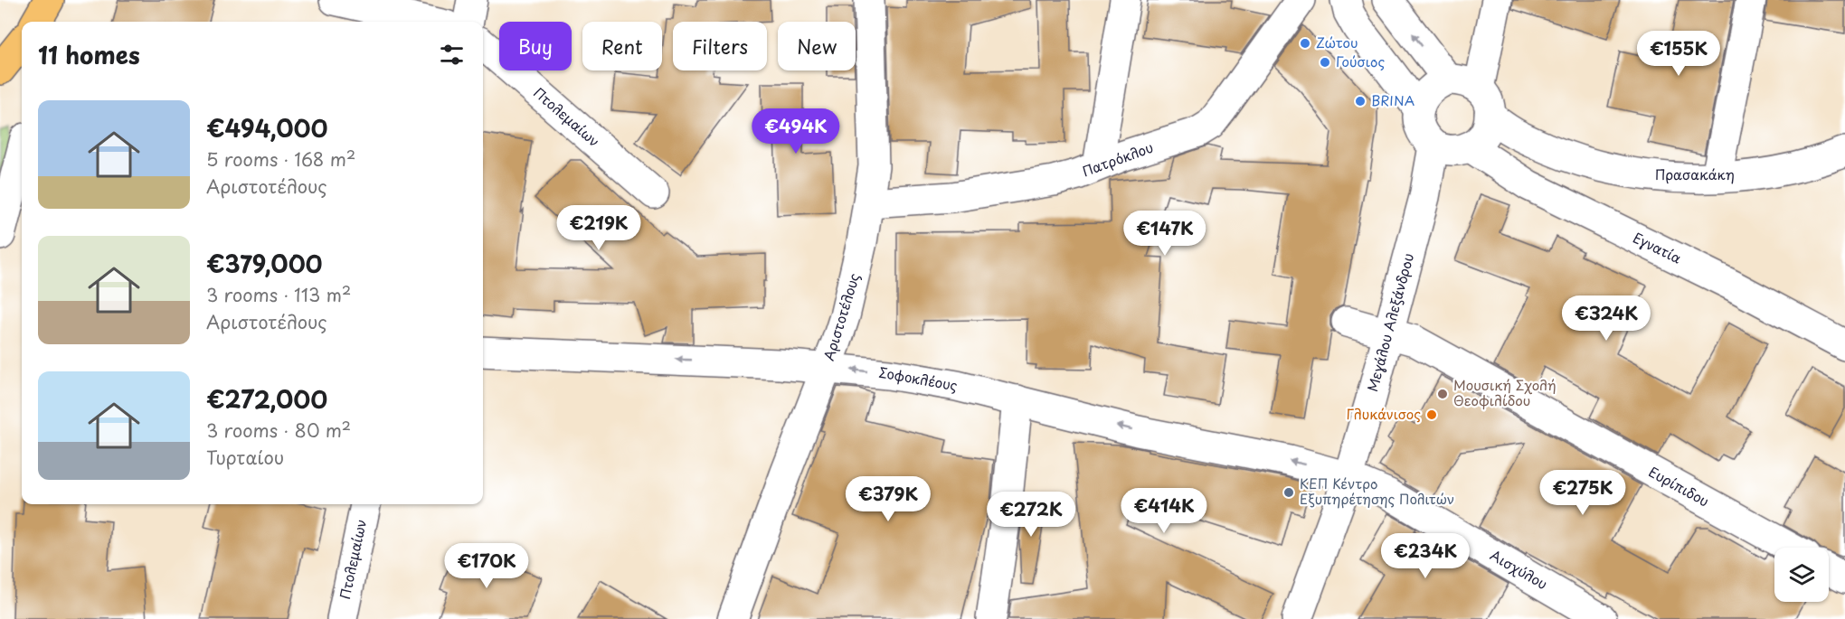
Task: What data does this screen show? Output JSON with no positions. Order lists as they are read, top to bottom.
{
  "streets": {
    "street": [
      "Πτολεμαίων",
      "Πατρόκλου",
      "Πρασακάκη",
      "Εγνατία",
      "Αριστοτέλους",
      "Μεγάλου Αλεξάνδρου",
      "Σοφοκλέους",
      "Ευρίπιδου",
      "Αισχύλου"
    ]
  },
  "crossings": [
    ["Πατρόκλου", "Αριστοτέλους"],
    ["Πρασακάκη", "Εγνατία"],
    ["Πρασακάκη", "Μεγάλου Αλεξάνδρου"],
    ["Εγνατία", "Μεγάλου Αλεξάνδρου"],
    ["Αριστοτέλους", "Σοφοκλέους"],
    ["Μεγάλου Αλεξάνδρου", "Σοφοκλέους"],
    ["Μεγάλου Αλεξάνδρου", "Ευρίπιδου"],
    ["Μεγάλου Αλεξάνδρου", "Αισχύλου"],
    ["Σοφοκλέους", "Αισχύλου"]
  ],
  "one_way": ["Σοφοκλέους"],
  "places": [
    "Ζώτου",
    "Γούσιος",
    "BRINA",
    "Μουσική Σχολή Θεοφιλίδου",
    "Γλυκάνισος",
    "ΚΕΠ Κέντρο Εξυπηρέτησης Πολιτών"
  ],
  "page": {
    "chip": [
      "Buy",
      "Rent",
      "Filters",
      "New"
    ],
    "heading": "11 homes",
    "price": [
      "€155K",
      "€494K",
      "€219K",
      "€147K",
      "€324K",
      "€275K",
      "€379K",
      "€414K",
      "€272K",
      "€234K",
      "€170K"
    ],
    "list": [
      {
        "name": "€494,000",
        "note": "5 rooms · 168 m² · Αριστοτέλους"
      },
      {
        "name": "€379,000",
        "note": "3 rooms · 113 m² · Αριστοτέλους"
      },
      {
        "name": "€272,000",
        "note": "3 rooms · 80 m² · Τυρταίου"
      }
    ]
  }
}
